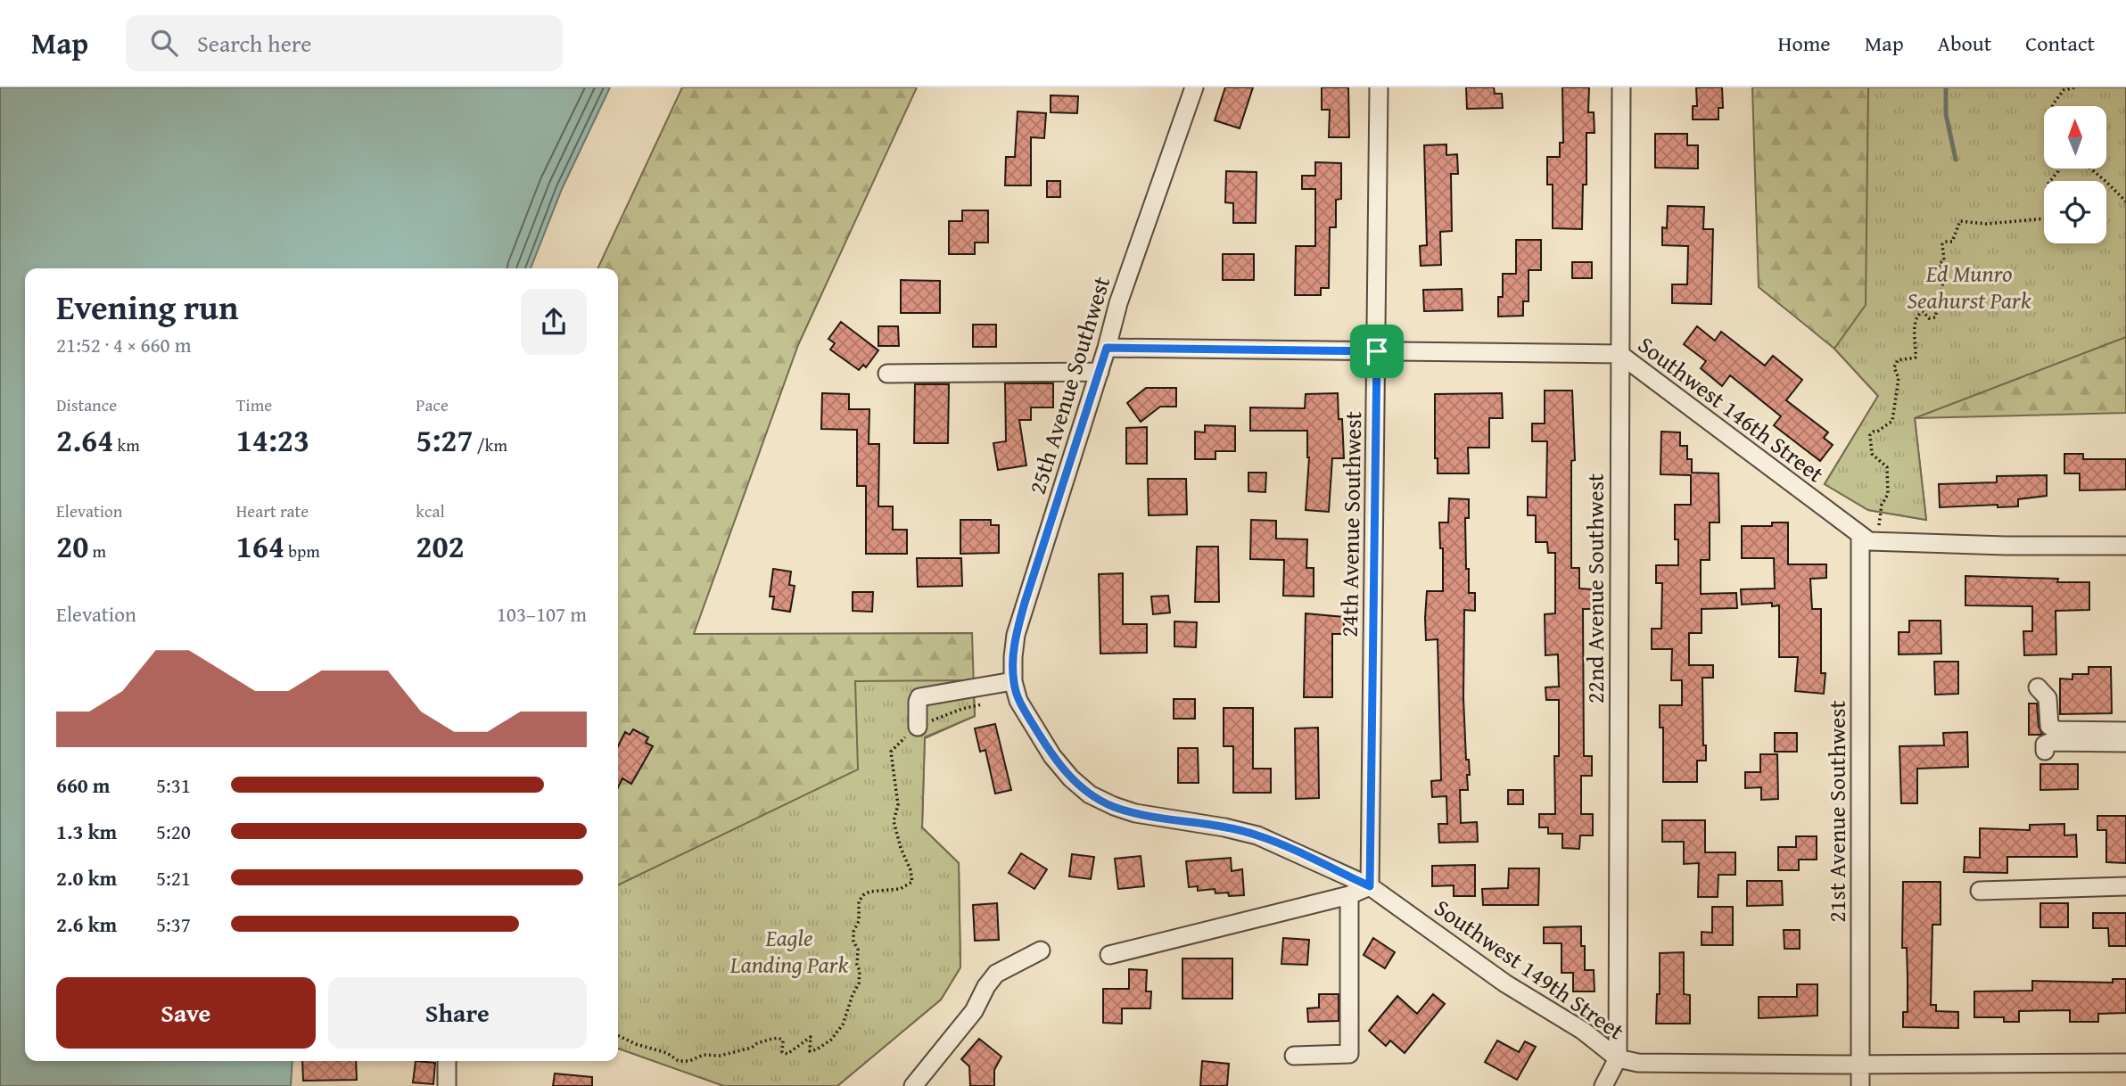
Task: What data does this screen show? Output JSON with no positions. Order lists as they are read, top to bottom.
{
  "streets": {
    "street": [
      "25th Avenue Southwest",
      "Southwest 146th Street",
      "24th Avenue Southwest",
      "22nd Avenue Southwest",
      "21st Avenue Southwest",
      "Southwest 149th Street"
    ]
  },
  "crossings": [
    ["25th Avenue Southwest", "Southwest 146th Street"],
    ["25th Avenue Southwest", "Southwest 149th Street"],
    ["Southwest 146th Street", "24th Avenue Southwest"],
    ["Southwest 146th Street", "22nd Avenue Southwest"],
    ["Southwest 146th Street", "21st Avenue Southwest"],
    ["24th Avenue Southwest", "Southwest 149th Street"],
    ["22nd Avenue Southwest", "Southwest 149th Street"],
    ["21st Avenue Southwest", "Southwest 149th Street"]
  ],
  "parks": ["Ed Munro Seahurst Park", "Eagle Landing Park"],
  "north": "top",
  "page": {
    "header": "Map",
    "search": "Search here",
    "nav": [
      "Home",
      "Map",
      "About",
      "Contact"
    ],
    "heading": ["Evening run", "21:52 · 4 × 660 m"],
    "stats": [
      ["Distance", "2.64 km"],
      ["Time", "14:23"],
      ["Pace", "5:27 /km"],
      ["Elevation", "20 m"],
      ["Heart rate", "164 bpm"],
      ["kcal", "202"]
    ],
    "chart": ["Elevation", "103–107 m"],
    "list": [
      {
        "name": "660 m",
        "note": "5:31"
      },
      {
        "name": "1.3 km",
        "note": "5:20"
      },
      {
        "name": "2.0 km",
        "note": "5:21"
      },
      {
        "name": "2.6 km",
        "note": "5:37"
      }
    ],
    "buttons": ["Save", "Share"]
  }
}
